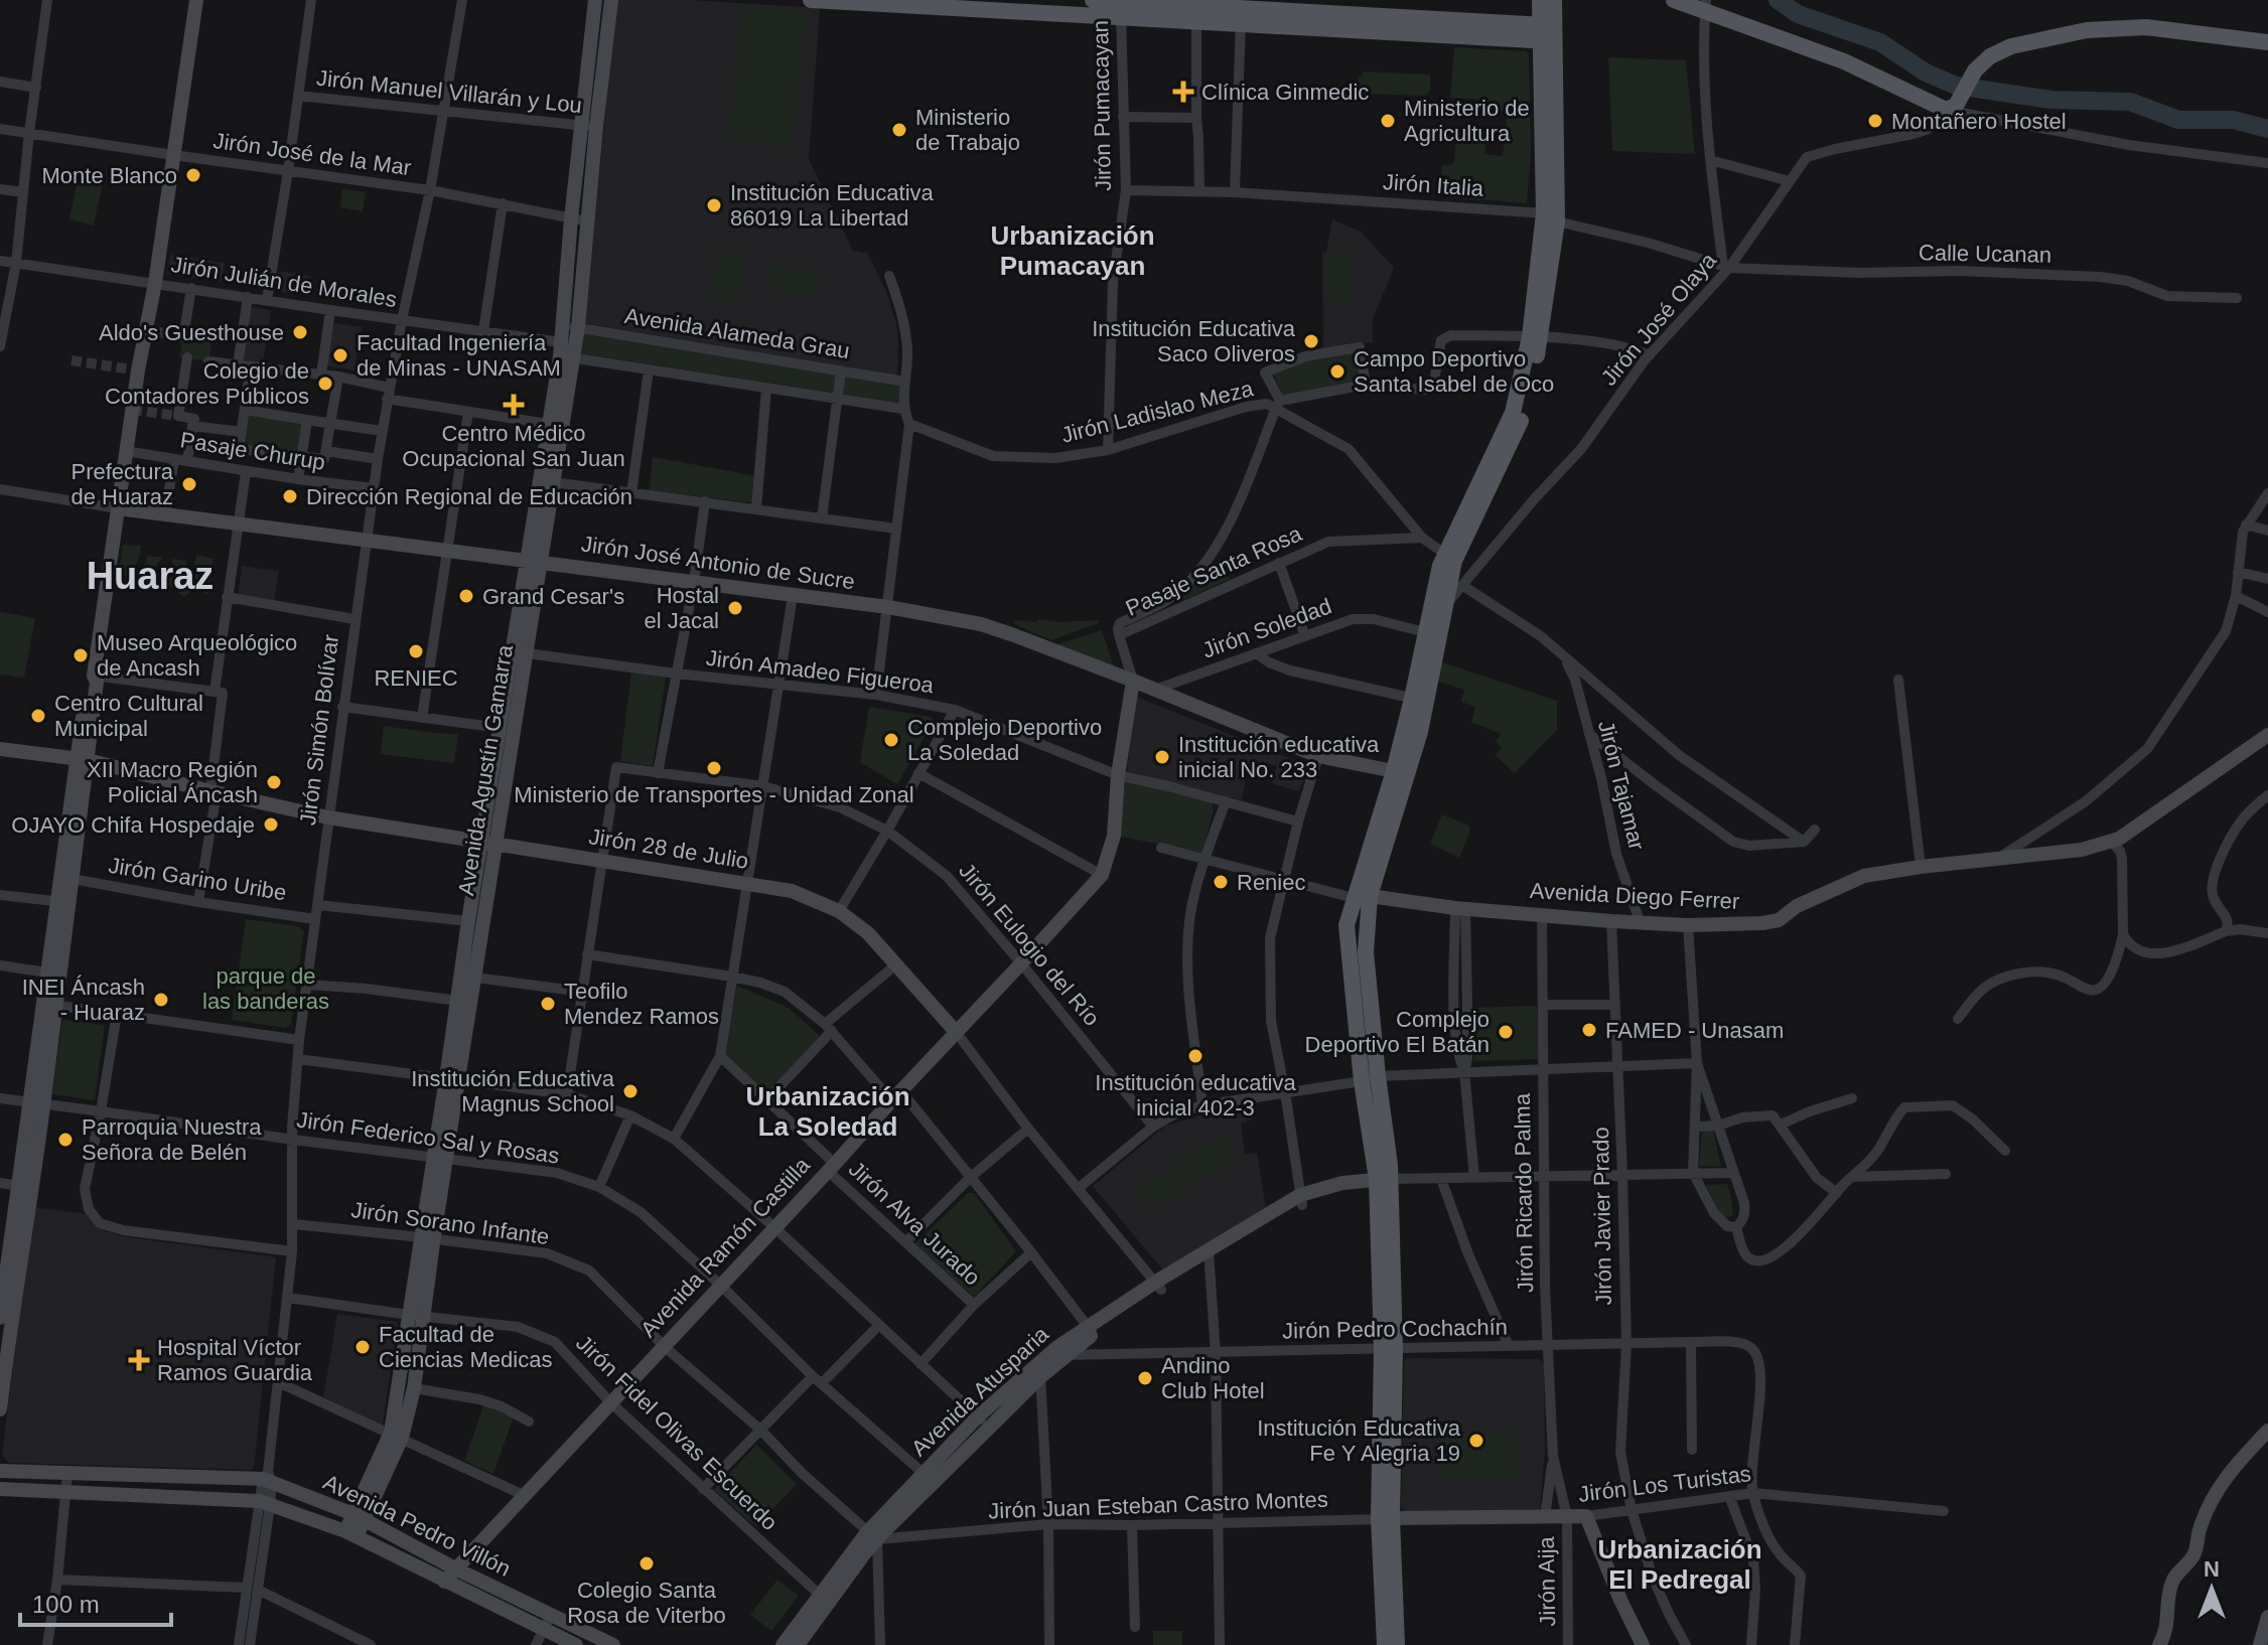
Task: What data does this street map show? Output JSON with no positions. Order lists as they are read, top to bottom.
{
  "streets": {
    "main road": [
      "Jirón José Antonio de Sucre",
      "Avenida Agustín Gamarra",
      "Jirón 28 de Julio",
      "Avenida Diego Ferrer",
      "Avenida Ramón Castilla",
      "Avenida Atusparia",
      "Jirón Los Turistas",
      "Avenida Pedro Villón"
    ],
    "street": [
      "Jirón Manuel Villarán y Lou",
      "Jirón Pumacayan",
      "Jirón José de la Mar",
      "Jirón Italia",
      "Calle Ucanan",
      "Jirón Julián de Morales",
      "Jirón José Olaya",
      "Avenida Alameda Grau",
      "Jirón Ladislao Meza",
      "Pasaje Churup",
      "Pasaje Santa Rosa",
      "Jirón Soledad",
      "Jirón Amadeo Figueroa",
      "Jirón Simón Bolívar",
      "Jirón Tajamar",
      "Jirón Garino Uribe",
      "Jirón Eulogio del Río",
      "Jirón Federico Sal y Rosas",
      "Jirón Ricardo Palma",
      "Jirón Javier Prado",
      "Jirón Sorano Infante",
      "Jirón Alva Jurado",
      "Jirón Pedro Cochachín",
      "Jirón Fidel Olivas Escuerdo",
      "Jirón Juan Esteban Castro Montes",
      "Jirón Aija"
    ]
  },
  "crossings": [
    ["Jirón Manuel Villarán y Lou", "Jirón Simón Bolívar"],
    ["Jirón Manuel Villarán y Lou", "Avenida Agustín Gamarra"],
    ["Jirón Pumacayan", "Jirón Italia"],
    ["Jirón Pumacayan", "Jirón Ladislao Meza"],
    ["Jirón José de la Mar", "Jirón Simón Bolívar"],
    ["Jirón José de la Mar", "Avenida Agustín Gamarra"],
    ["Jirón Italia", "Calle Ucanan"],
    ["Jirón Italia", "Jirón José Olaya"],
    ["Calle Ucanan", "Jirón José Olaya"],
    ["Jirón Julián de Morales", "Jirón Simón Bolívar"],
    ["Jirón Julián de Morales", "Avenida Agustín Gamarra"],
    ["Jirón José Olaya", "Jirón Ladislao Meza"],
    ["Avenida Alameda Grau", "Avenida Agustín Gamarra"],
    ["Pasaje Churup", "Jirón Simón Bolívar"],
    ["Jirón José Antonio de Sucre", "Jirón Soledad"],
    ["Jirón José Antonio de Sucre", "Jirón Simón Bolívar"],
    ["Jirón José Antonio de Sucre", "Avenida Agustín Gamarra"],
    ["Jirón José Antonio de Sucre", "Avenida Ramón Castilla"],
    ["Pasaje Santa Rosa", "Avenida Ramón Castilla"],
    ["Jirón Amadeo Figueroa", "Avenida Agustín Gamarra"],
    ["Jirón Amadeo Figueroa", "Avenida Ramón Castilla"],
    ["Jirón Simón Bolívar", "Jirón 28 de Julio"],
    ["Jirón Simón Bolívar", "Jirón Garino Uribe"],
    ["Jirón Simón Bolívar", "Jirón Federico Sal y Rosas"],
    ["Jirón Simón Bolívar", "Jirón Sorano Infante"],
    ["Jirón Simón Bolívar", "Jirón Fidel Olivas Escuerdo"],
    ["Jirón Simón Bolívar", "Avenida Pedro Villón"],
    ["Avenida Agustín Gamarra", "Jirón 28 de Julio"],
    ["Avenida Agustín Gamarra", "Jirón Federico Sal y Rosas"],
    ["Avenida Agustín Gamarra", "Jirón Sorano Infante"],
    ["Avenida Agustín Gamarra", "Jirón Fidel Olivas Escuerdo"],
    ["Avenida Agustín Gamarra", "Avenida Pedro Villón"],
    ["Jirón Tajamar", "Avenida Diego Ferrer"],
    ["Jirón 28 de Julio", "Jirón Eulogio del Río"],
    ["Jirón 28 de Julio", "Avenida Ramón Castilla"],
    ["Jirón 28 de Julio", "Avenida Atusparia"],
    ["Avenida Diego Ferrer", "Jirón Ricardo Palma"],
    ["Avenida Diego Ferrer", "Jirón Javier Prado"],
    ["Jirón Eulogio del Río", "Avenida Ramón Castilla"],
    ["Jirón Federico Sal y Rosas", "Avenida Ramón Castilla"],
    ["Jirón Federico Sal y Rosas", "Avenida Atusparia"],
    ["Jirón Ricardo Palma", "Jirón Pedro Cochachín"],
    ["Jirón Ricardo Palma", "Jirón Los Turistas"],
    ["Jirón Ricardo Palma", "Jirón Aija"],
    ["Jirón Javier Prado", "Jirón Pedro Cochachín"],
    ["Jirón Javier Prado", "Jirón Los Turistas"],
    ["Jirón Sorano Infante", "Avenida Ramón Castilla"],
    ["Jirón Sorano Infante", "Avenida Atusparia"],
    ["Jirón Sorano Infante", "Jirón Juan Esteban Castro Montes"],
    ["Jirón Alva Jurado", "Avenida Ramón Castilla"],
    ["Avenida Ramón Castilla", "Jirón Fidel Olivas Escuerdo"],
    ["Avenida Ramón Castilla", "Avenida Pedro Villón"],
    ["Jirón Pedro Cochachín", "Avenida Atusparia"],
    ["Jirón Pedro Cochachín", "Jirón Los Turistas"],
    ["Avenida Atusparia", "Jirón Fidel Olivas Escuerdo"],
    ["Avenida Atusparia", "Jirón Juan Esteban Castro Montes"],
    ["Jirón Los Turistas", "Jirón Juan Esteban Castro Montes"],
    ["Jirón Los Turistas", "Jirón Aija"]
  ],
  "districts": [
    "Urbanización Pumacayan",
    "Huaraz",
    "Urbanización La Soledad",
    "Urbanización El Pedregal"
  ],
  "parks": ["parque de las banderas"],
  "places": {
    "health": ["Clínica Ginmedic", "Centro Médico Ocupacional San Juan", "Hospital Víctor Ramos Guardia"],
    "other": [
      "Ministerio de Agricultura",
      "Montañero Hostel",
      "Ministerio de Trabajo",
      "Monte Blanco",
      "Institución Educativa 86019 La Libertad",
      "Aldo's Guesthouse",
      "Institución Educativa Saco Oliveros",
      "Facultad Ingeniería de Minas - UNASAM",
      "Campo Deportivo Santa Isabel de Oco",
      "Colegio de Contadores Públicos",
      "Prefectura de Huaraz",
      "Dirección Regional de Educación",
      "Grand Cesar's",
      "Hostal el Jacal",
      "RENIEC",
      "Museo Arqueológico de Ancash",
      "Centro Cultural Municipal",
      "Complejo Deportivo La Soledad",
      "Institución educativa inicial No. 233",
      "Ministerio de Transportes - Unidad Zonal",
      "XII Macro Región Policial Áncash",
      "OJAYO Chifa Hospedaje",
      "Reniec",
      "INEI Áncash - Huaraz",
      "Teofilo Mendez Ramos",
      "FAMED - Unasam",
      "Complejo Deportivo El Batán",
      "Institución educativa inicial 402-3",
      "Institución Educativa Magnus School",
      "Parroquia Nuestra Señora de Belén",
      "Facultad de Ciencias Medicas",
      "Andino Club Hotel",
      "Institución Educativa Fe Y Alegria 19",
      "Colegio Santa Rosa de Viterbo"
    ]
  },
  "scale_bar": "100 m",
  "north": "top"
}
